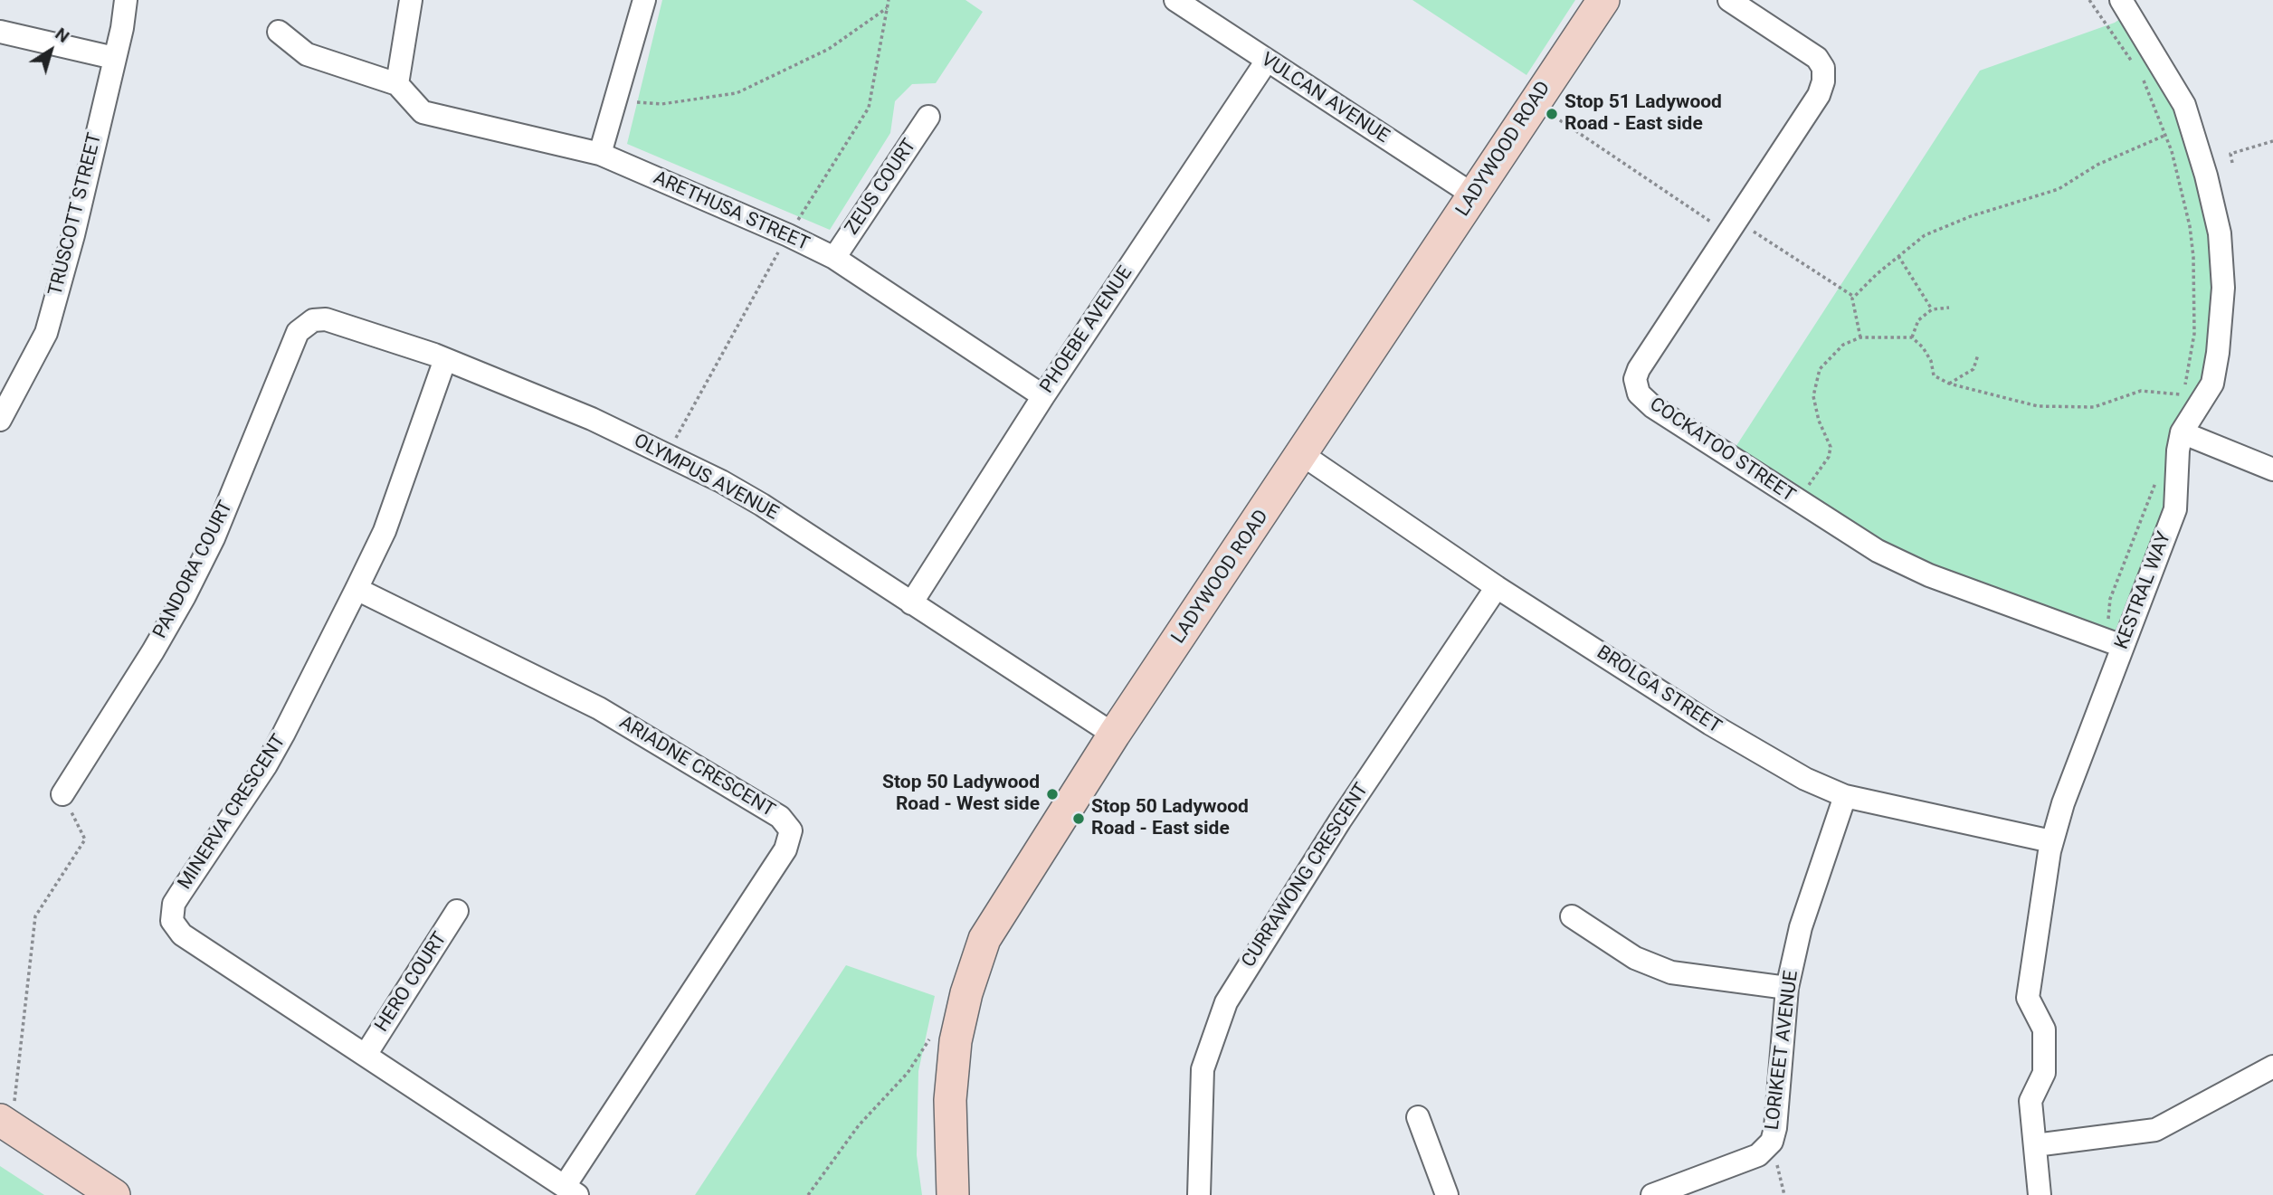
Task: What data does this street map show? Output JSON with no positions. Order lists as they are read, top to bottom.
{
  "streets": {
    "street": [
      "VULCAN AVENUE",
      "LADYWOOD ROAD",
      "ZEUS COURT",
      "ARETHUSA STREET",
      "TRUSCOTT STREET",
      "PHOEBE AVENUE",
      "COCKATOO STREET",
      "OLYMPUS AVENUE",
      "PANDORA COURT",
      "KESTRAL WAY",
      "BROLGA STREET",
      "ARIADNE CRESCENT",
      "MINERVA CRESCENT",
      "CURRAWONG CRESCENT",
      "HERO COURT",
      "LORIKEET AVENUE"
    ]
  },
  "crossings": [
    ["VULCAN AVENUE", "LADYWOOD ROAD"],
    ["VULCAN AVENUE", "PHOEBE AVENUE"],
    ["LADYWOOD ROAD", "OLYMPUS AVENUE"],
    ["LADYWOOD ROAD", "BROLGA STREET"],
    ["ZEUS COURT", "ARETHUSA STREET"],
    ["ARETHUSA STREET", "PHOEBE AVENUE"],
    ["PHOEBE AVENUE", "OLYMPUS AVENUE"],
    ["COCKATOO STREET", "KESTRAL WAY"],
    ["OLYMPUS AVENUE", "PANDORA COURT"],
    ["OLYMPUS AVENUE", "MINERVA CRESCENT"],
    ["KESTRAL WAY", "BROLGA STREET"],
    ["BROLGA STREET", "CURRAWONG CRESCENT"],
    ["BROLGA STREET", "LORIKEET AVENUE"],
    ["ARIADNE CRESCENT", "MINERVA CRESCENT"],
    ["MINERVA CRESCENT", "HERO COURT"]
  ],
  "places": ["Stop 51 Ladywood Road - East side", "Stop 50 Ladywood Road - West side", "Stop 50 Ladywood Road - East side"],
  "north": "top right"
}
